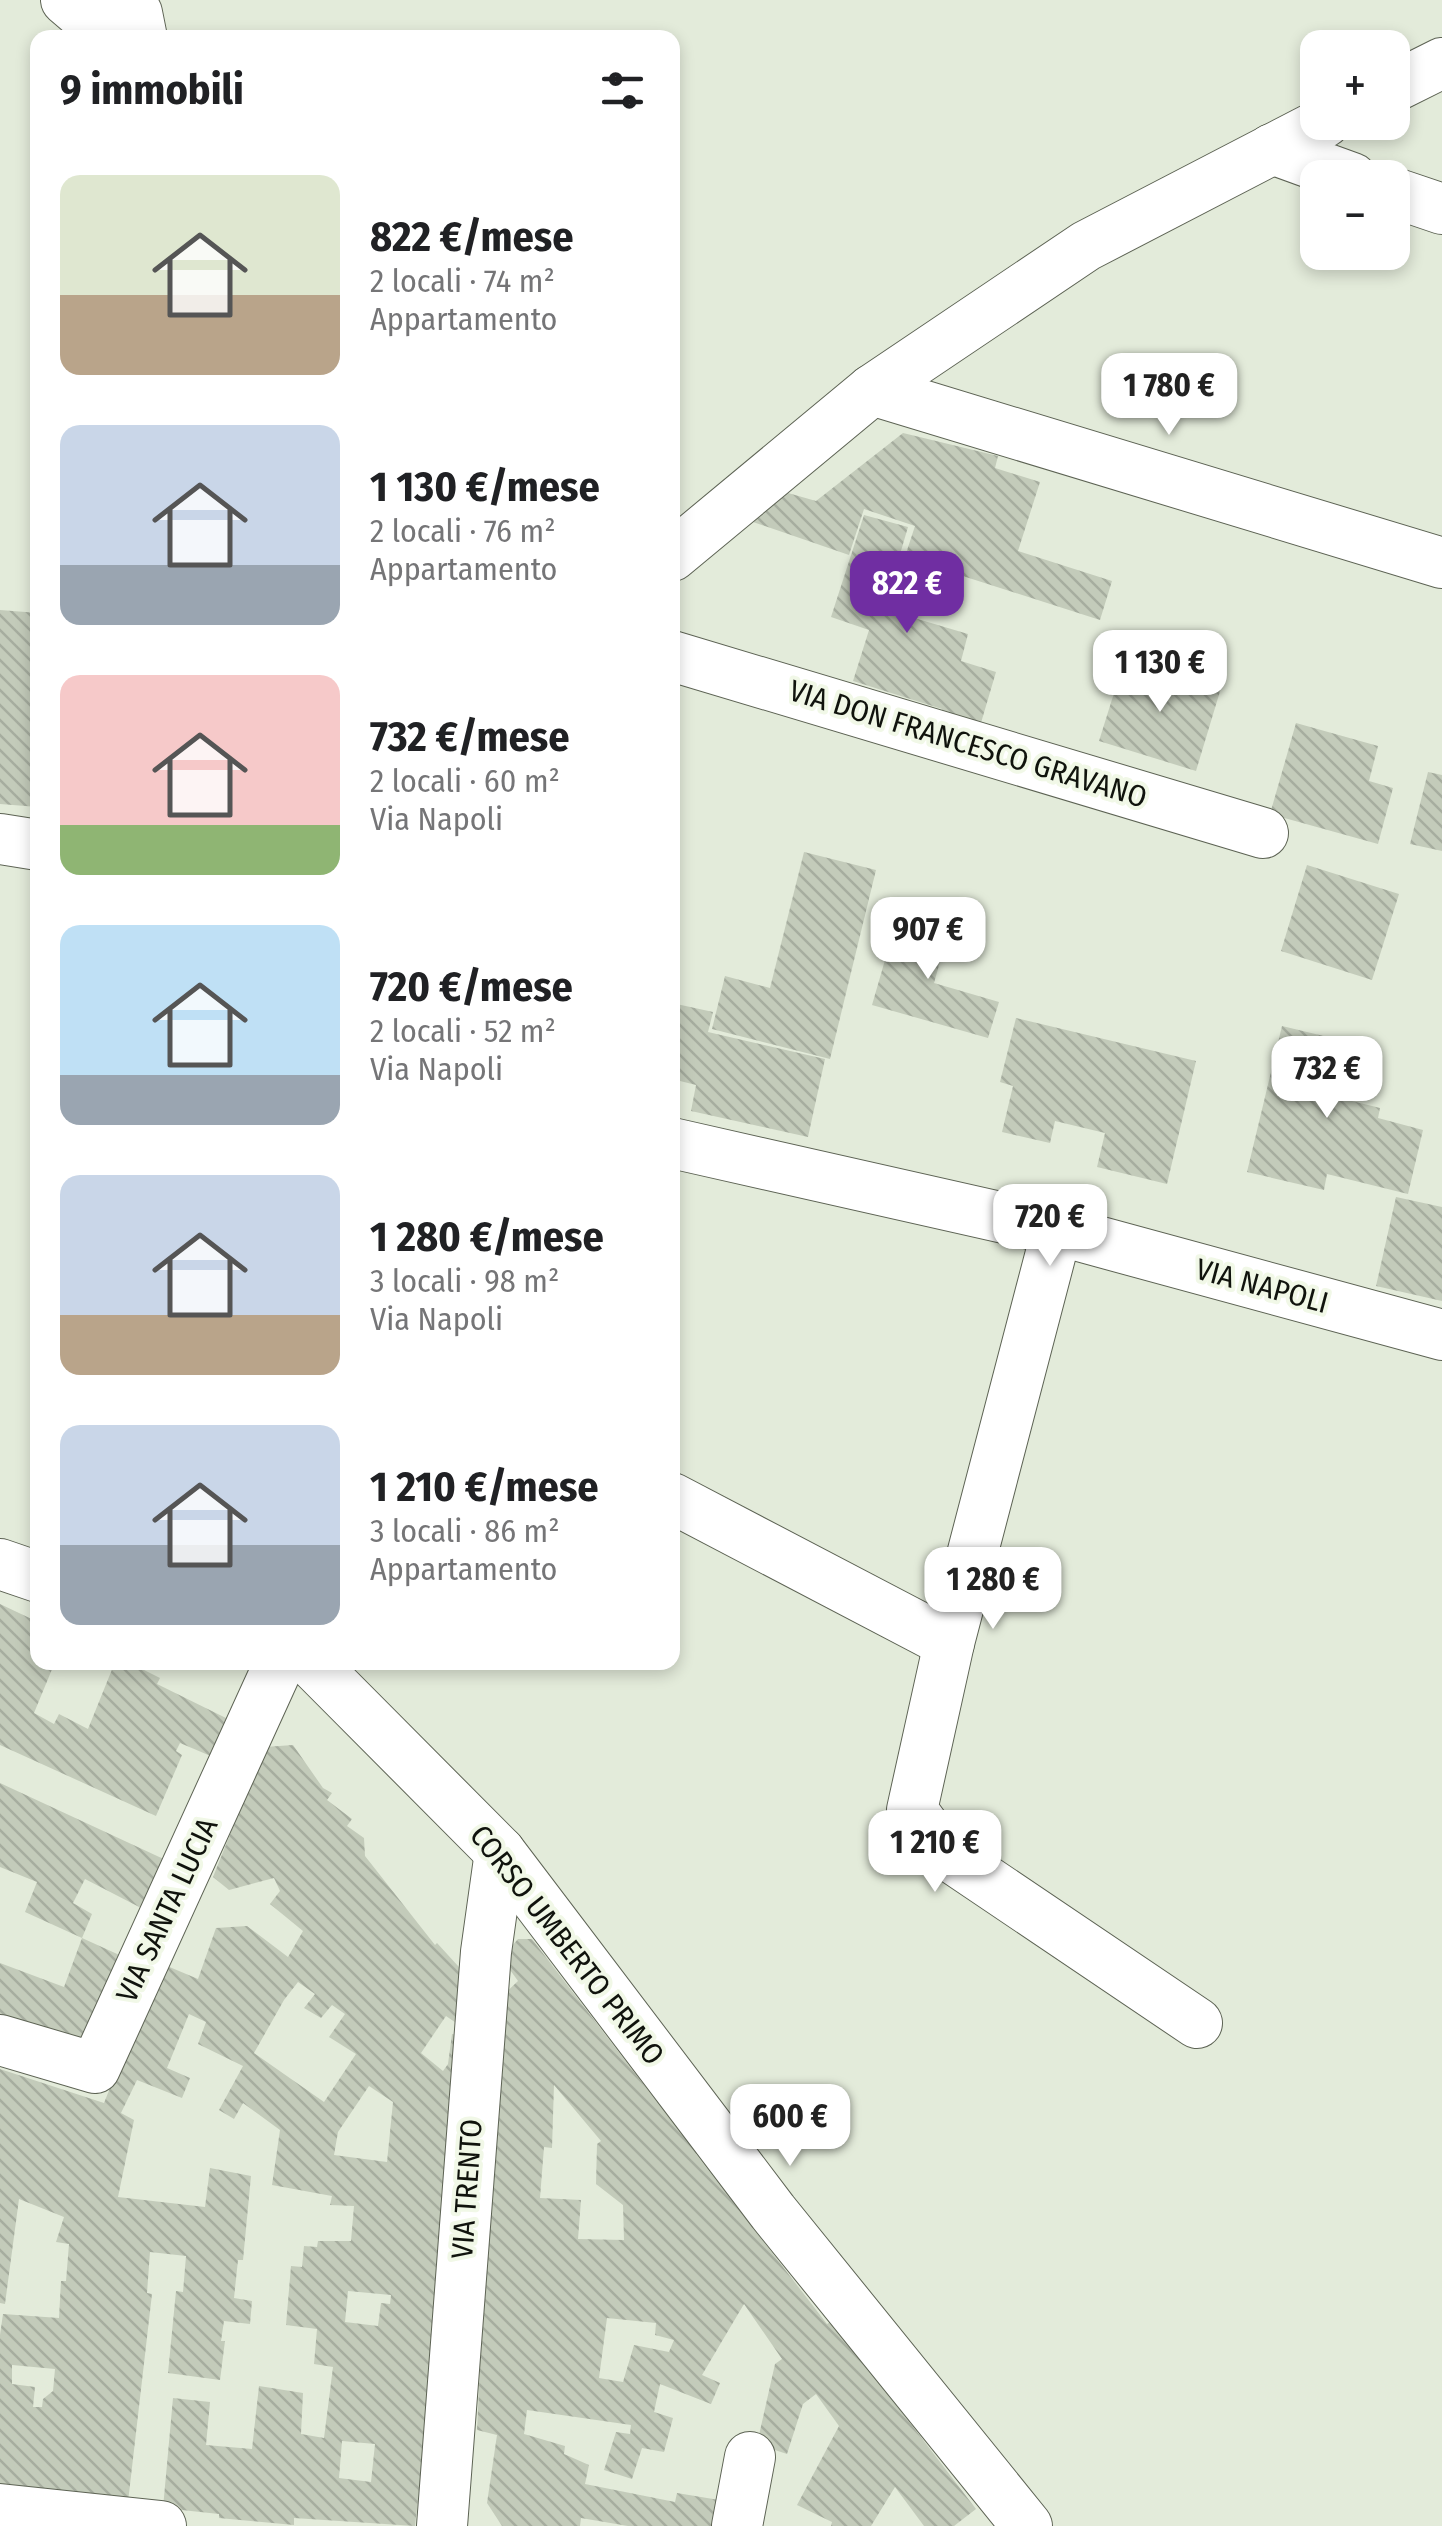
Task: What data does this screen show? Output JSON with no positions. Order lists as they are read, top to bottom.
{
  "streets": {
    "street": [
      "VIA DON FRANCESCO GRAVANO",
      "VIA NAPOLI",
      "VIA SANTA LUCIA",
      "CORSO UMBERTO PRIMO",
      "VIA TRENTO"
    ]
  },
  "crossings": [
    ["CORSO UMBERTO PRIMO", "VIA TRENTO"]
  ],
  "page": {
    "map_buttons": ["+", "−"],
    "heading": "9 immobili",
    "list": [
      {
        "name": "822 €/mese",
        "note": "2 locali · 74 m² · Appartamento"
      },
      {
        "name": "1 130 €/mese",
        "note": "2 locali · 76 m² · Appartamento"
      },
      {
        "name": "732 €/mese",
        "note": "2 locali · 60 m² · Via Napoli"
      },
      {
        "name": "720 €/mese",
        "note": "2 locali · 52 m² · Via Napoli"
      },
      {
        "name": "1 280 €/mese",
        "note": "3 locali · 98 m² · Via Napoli"
      },
      {
        "name": "1 210 €/mese",
        "note": "3 locali · 86 m² · Appartamento"
      }
    ],
    "price": [
      "1 780 €",
      "822 €",
      "1 130 €",
      "907 €",
      "732 €",
      "720 €",
      "1 280 €",
      "1 210 €",
      "600 €"
    ]
  }
}
